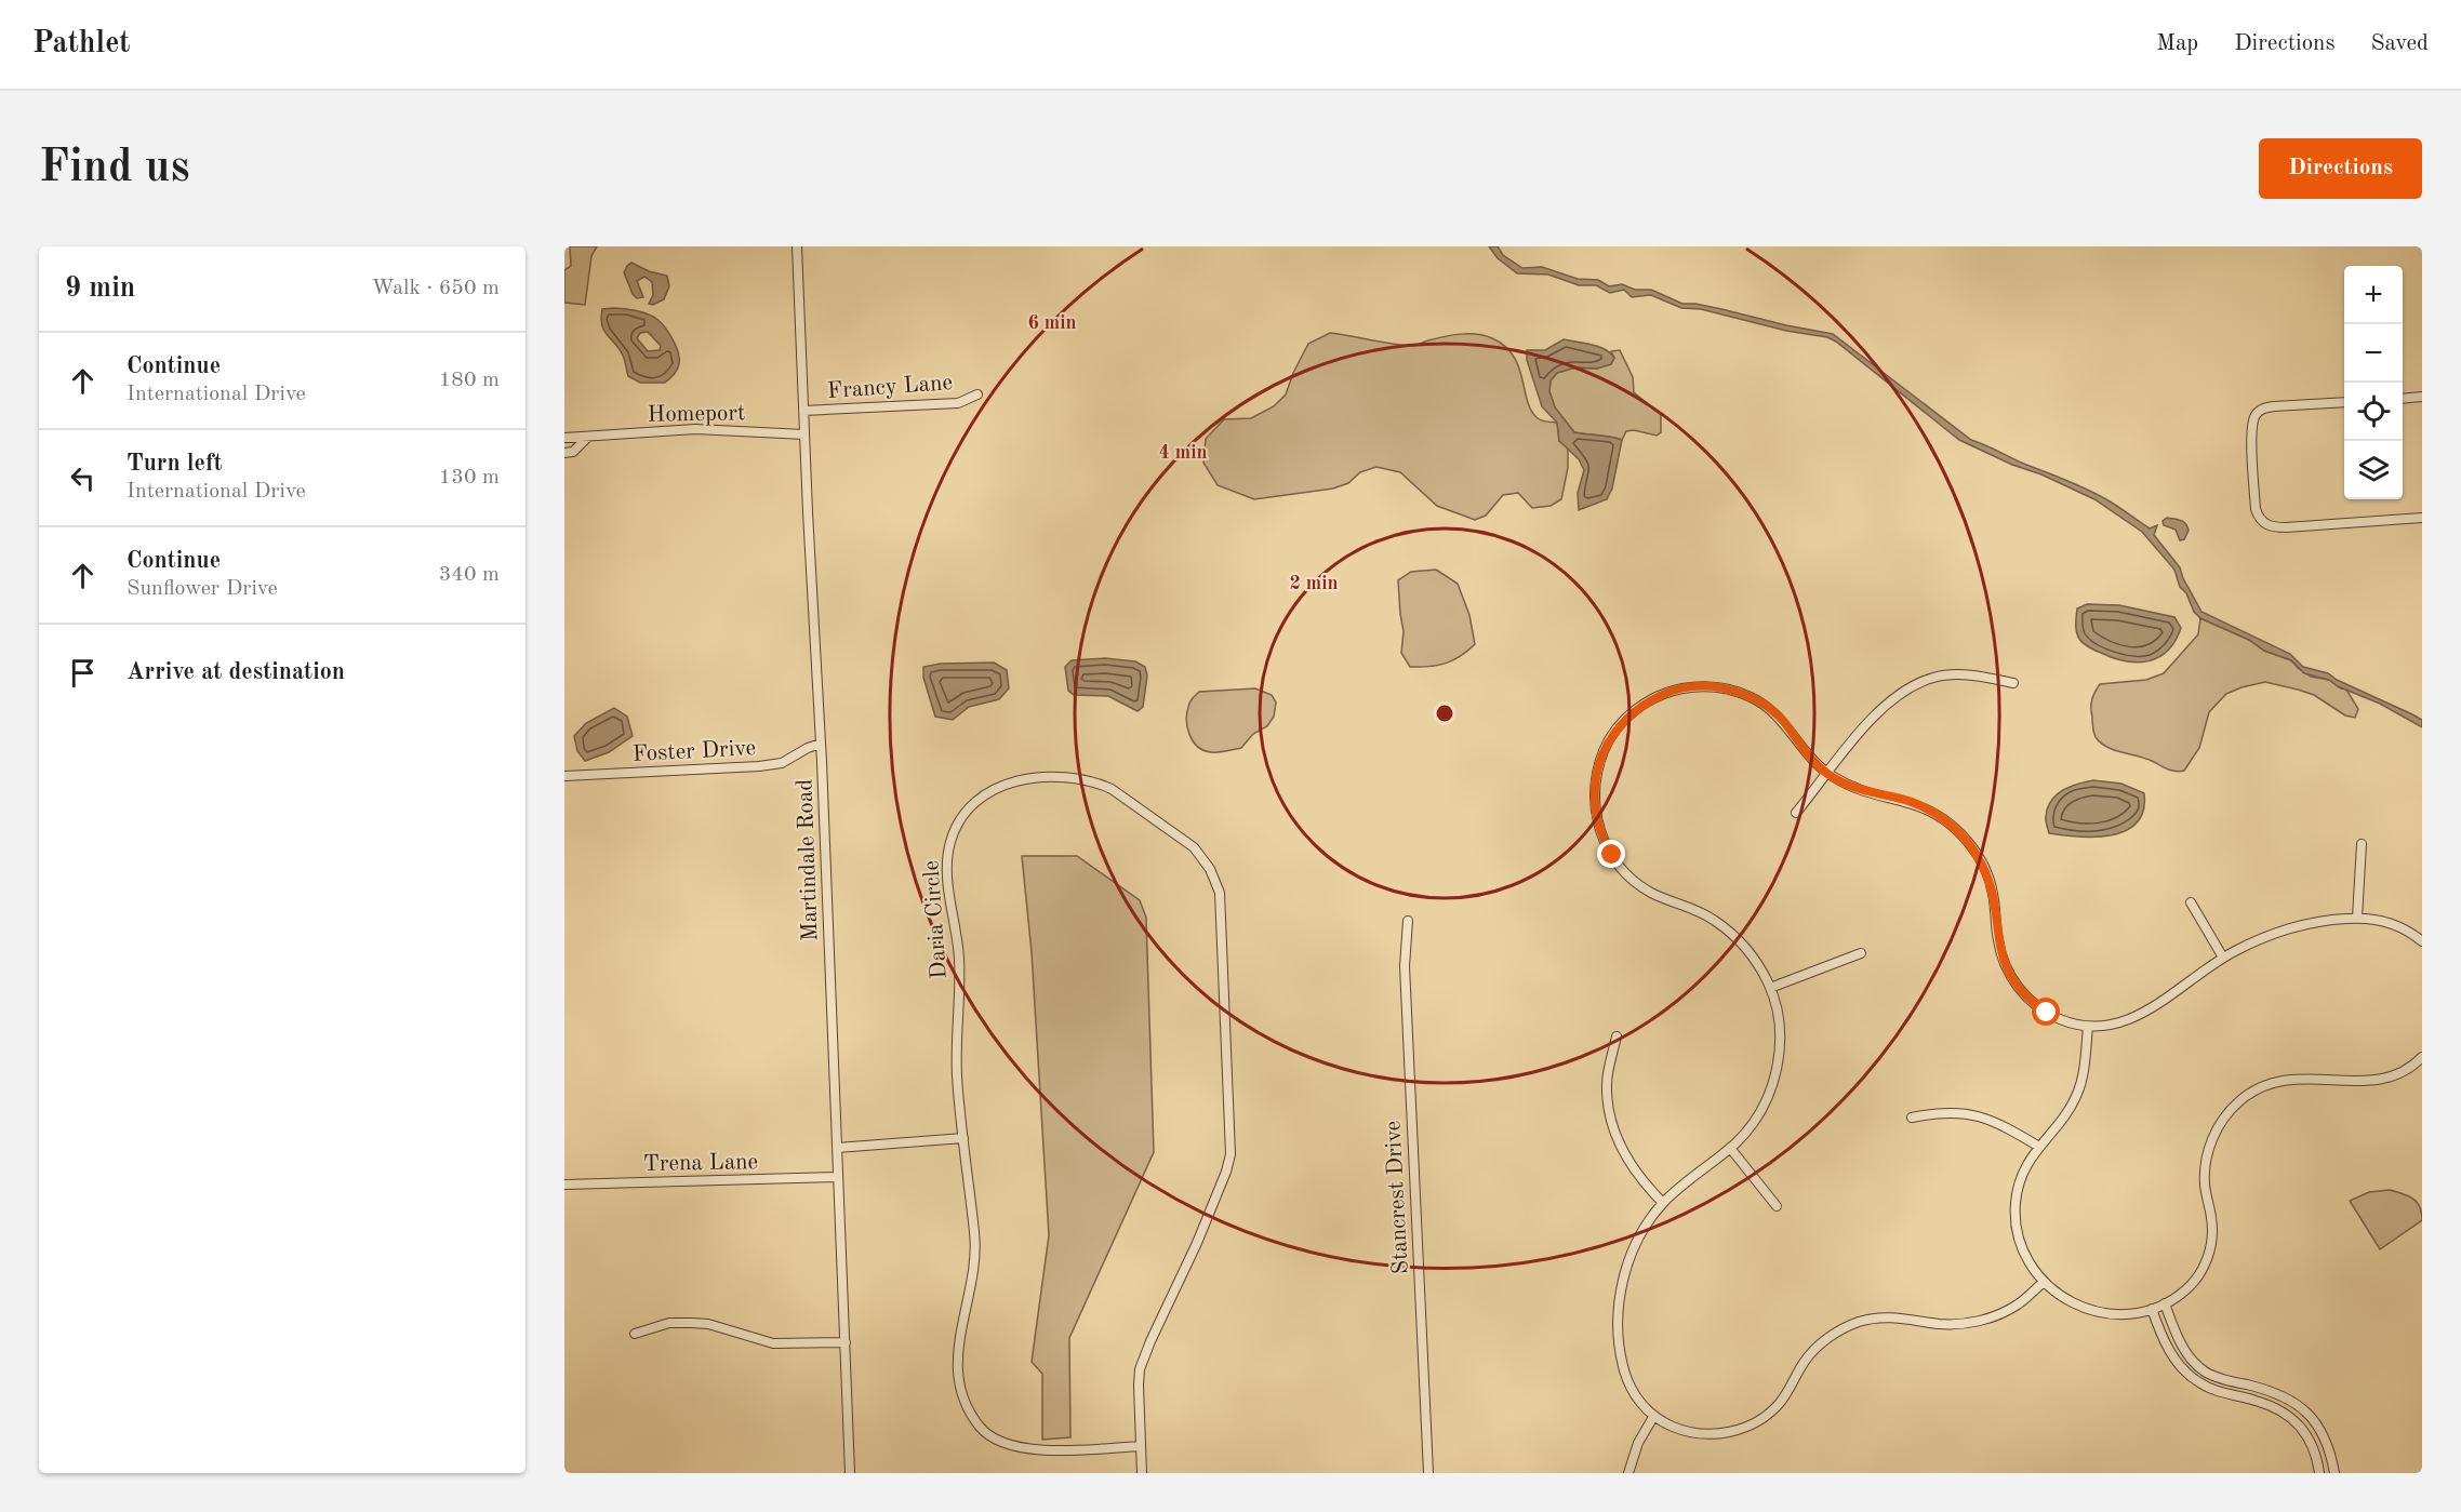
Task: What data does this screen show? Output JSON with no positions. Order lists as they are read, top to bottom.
{
  "streets": {
    "street": [
      "Francy Lane",
      "Homeport",
      "Foster Drive",
      "Martindale Road",
      "Daria Circle",
      "Trena Lane",
      "Stancrest Drive"
    ]
  },
  "crossings": [
    ["Francy Lane", "Martindale Road"],
    ["Homeport", "Martindale Road"],
    ["Foster Drive", "Martindale Road"],
    ["Martindale Road", "Trena Lane"]
  ],
  "page": {
    "header": "Pathlet",
    "nav": ["Map", "Directions", "Saved"],
    "buttons": "Directions",
    "title": "Find us",
    "heading": ["9 min", "Walk · 650 m"],
    "map_buttons": ["+", "−"],
    "list": [
      ["Continue", "International Drive", "180 m"],
      ["Turn left", "International Drive", "130 m"],
      ["Continue", "Sunflower Drive", "340 m"],
      "Arrive at destination"
    ]
  },
  "rings": ["6 min", "4 min", "2 min"]
}
